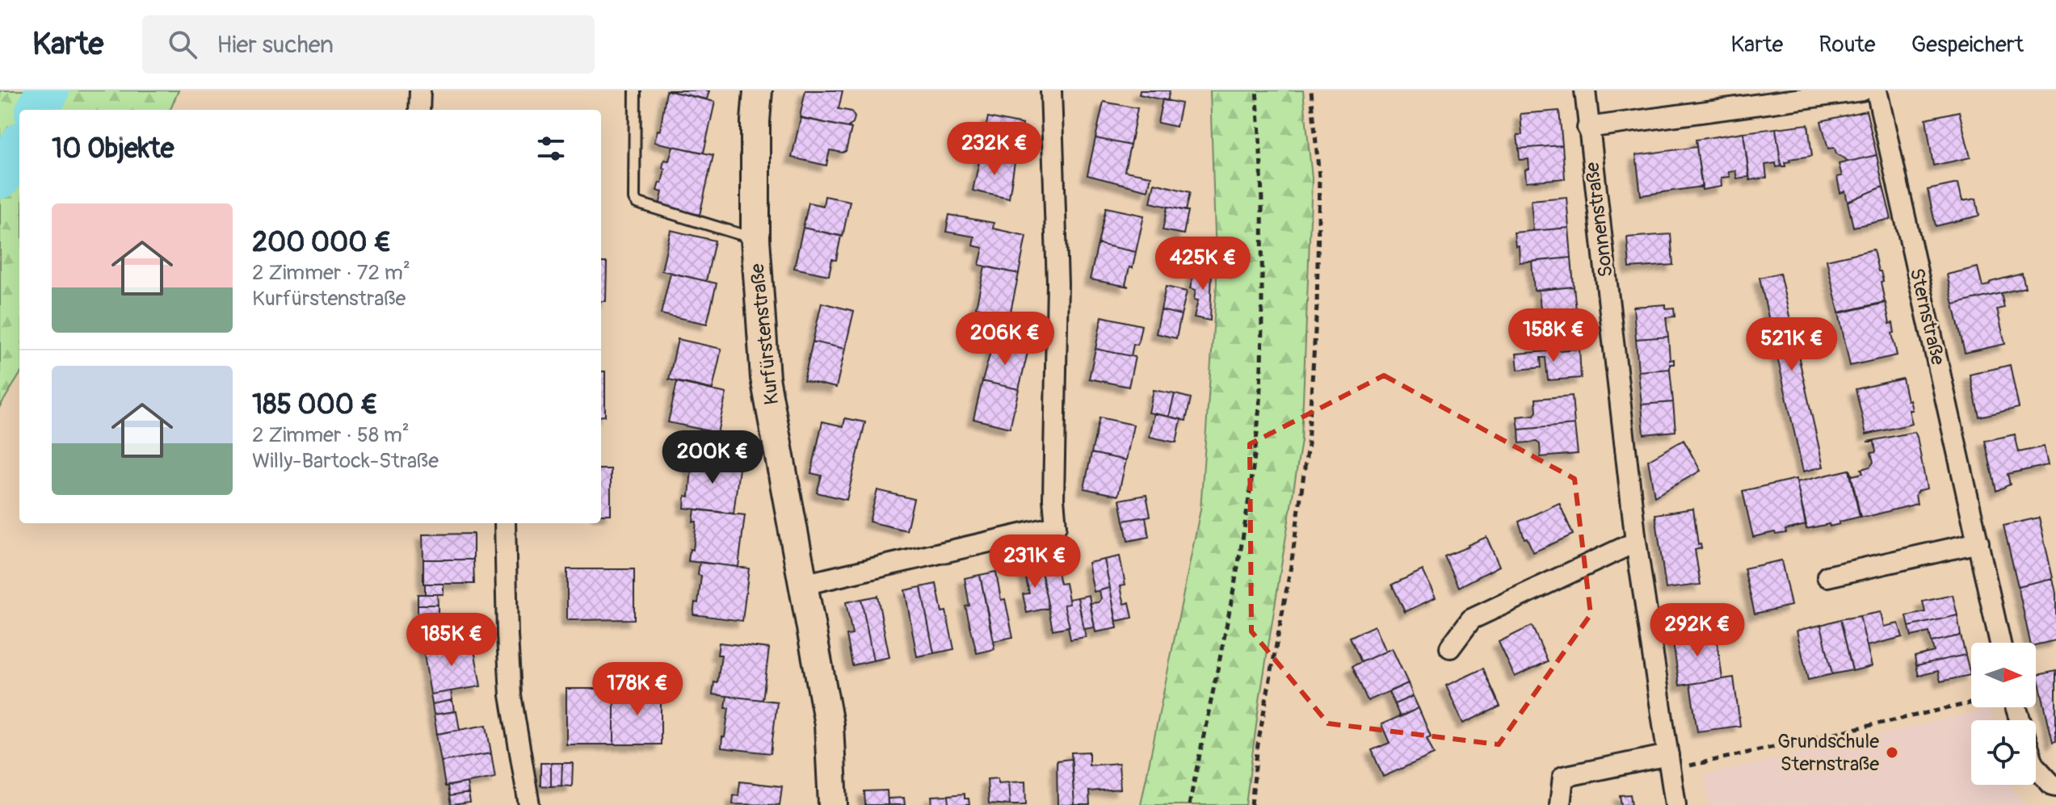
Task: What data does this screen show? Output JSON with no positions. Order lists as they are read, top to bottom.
{
  "streets": {
    "street": ["Sonnenstraße", "Sternstraße", "Kurfürstenstraße"]
  },
  "places": ["Grundschule Sternstraße"],
  "north": "right",
  "page": {
    "header": "Karte",
    "search": "Hier suchen",
    "nav": ["Karte", "Route", "Gespeichert"],
    "heading": "10 Objekte",
    "price": [
      "232K €",
      "425K €",
      "158K €",
      "206K €",
      "521K €",
      "200K €",
      "231K €",
      "292K €",
      "185K €",
      "178K €"
    ],
    "list": [
      {
        "name": "200 000 €",
        "note": "2 Zimmer · 72 m² · Kurfürstenstraße"
      },
      {
        "name": "185 000 €",
        "note": "2 Zimmer · 58 m² · Willy-Bartock-Straße"
      }
    ]
  }
}
